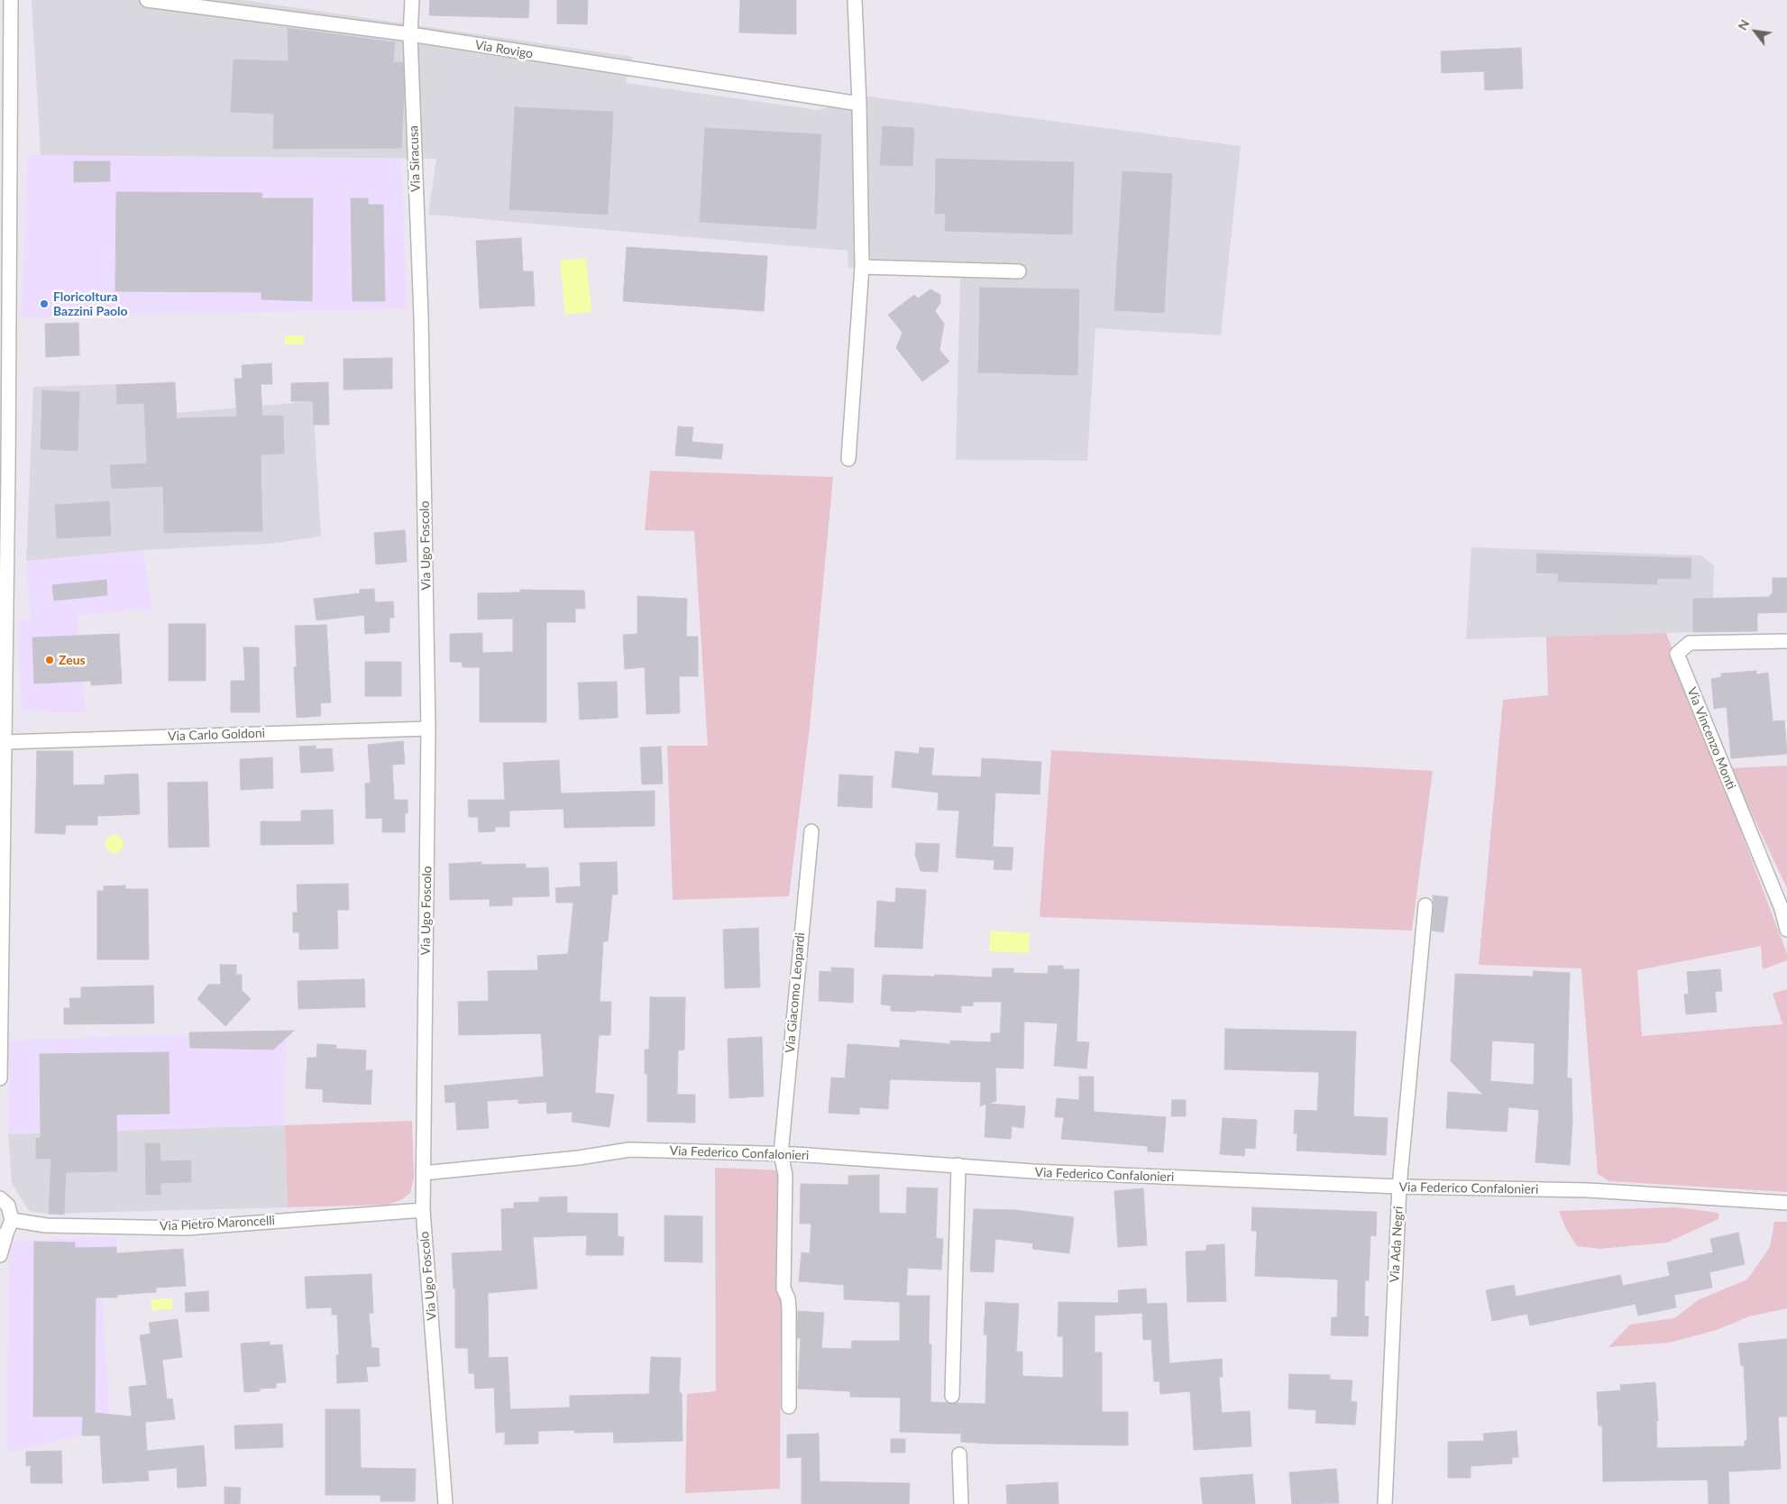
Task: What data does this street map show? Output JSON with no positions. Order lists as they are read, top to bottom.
{
  "streets": {
    "street": [
      "Via Rovigo",
      "Via Siracusa",
      "Via Ugo Foscolo",
      "Via Carlo Goldoni",
      "Via Vincenzo Monti",
      "Via Giacomo Leopardi",
      "Via Federico Confalonieri",
      "Via Pietro Maroncelli",
      "Via Ada Negri"
    ]
  },
  "crossings": [
    ["Via Rovigo", "Via Siracusa"],
    ["Via Siracusa", "Via Ugo Foscolo"],
    ["Via Ugo Foscolo", "Via Carlo Goldoni"],
    ["Via Ugo Foscolo", "Via Federico Confalonieri"],
    ["Via Ugo Foscolo", "Via Pietro Maroncelli"],
    ["Via Giacomo Leopardi", "Via Federico Confalonieri"],
    ["Via Federico Confalonieri", "Via Ada Negri"]
  ],
  "places": ["Floricoltura Bazzini Paolo", "Zeus"],
  "north": "top left"
}
